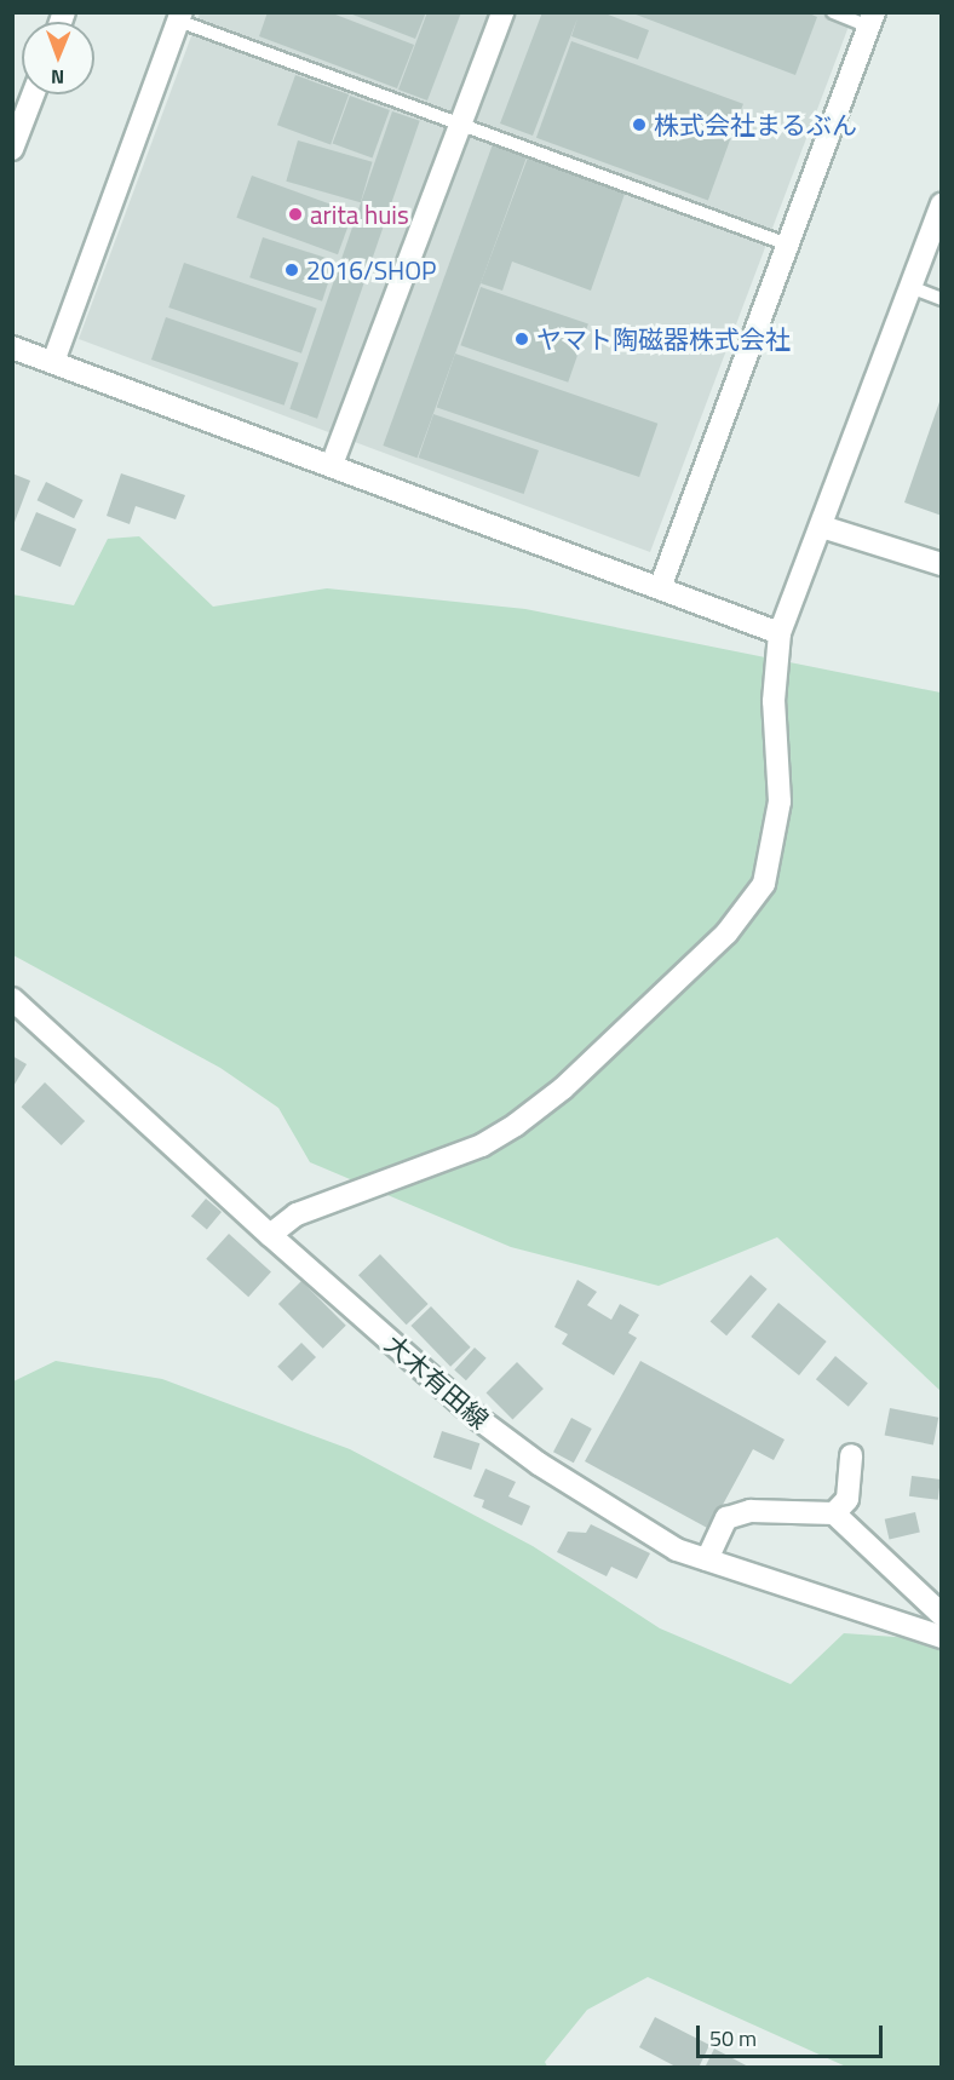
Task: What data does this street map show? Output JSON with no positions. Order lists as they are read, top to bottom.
{
  "streets": {
    "street": ["大木有田線"]
  },
  "places": [
    "株式会社まるぶん",
    "arita huis",
    "2016/SHOP",
    "ヤマト陶磁器株式会社"
  ],
  "scale_bar": "50 m",
  "north": "bottom"
}
